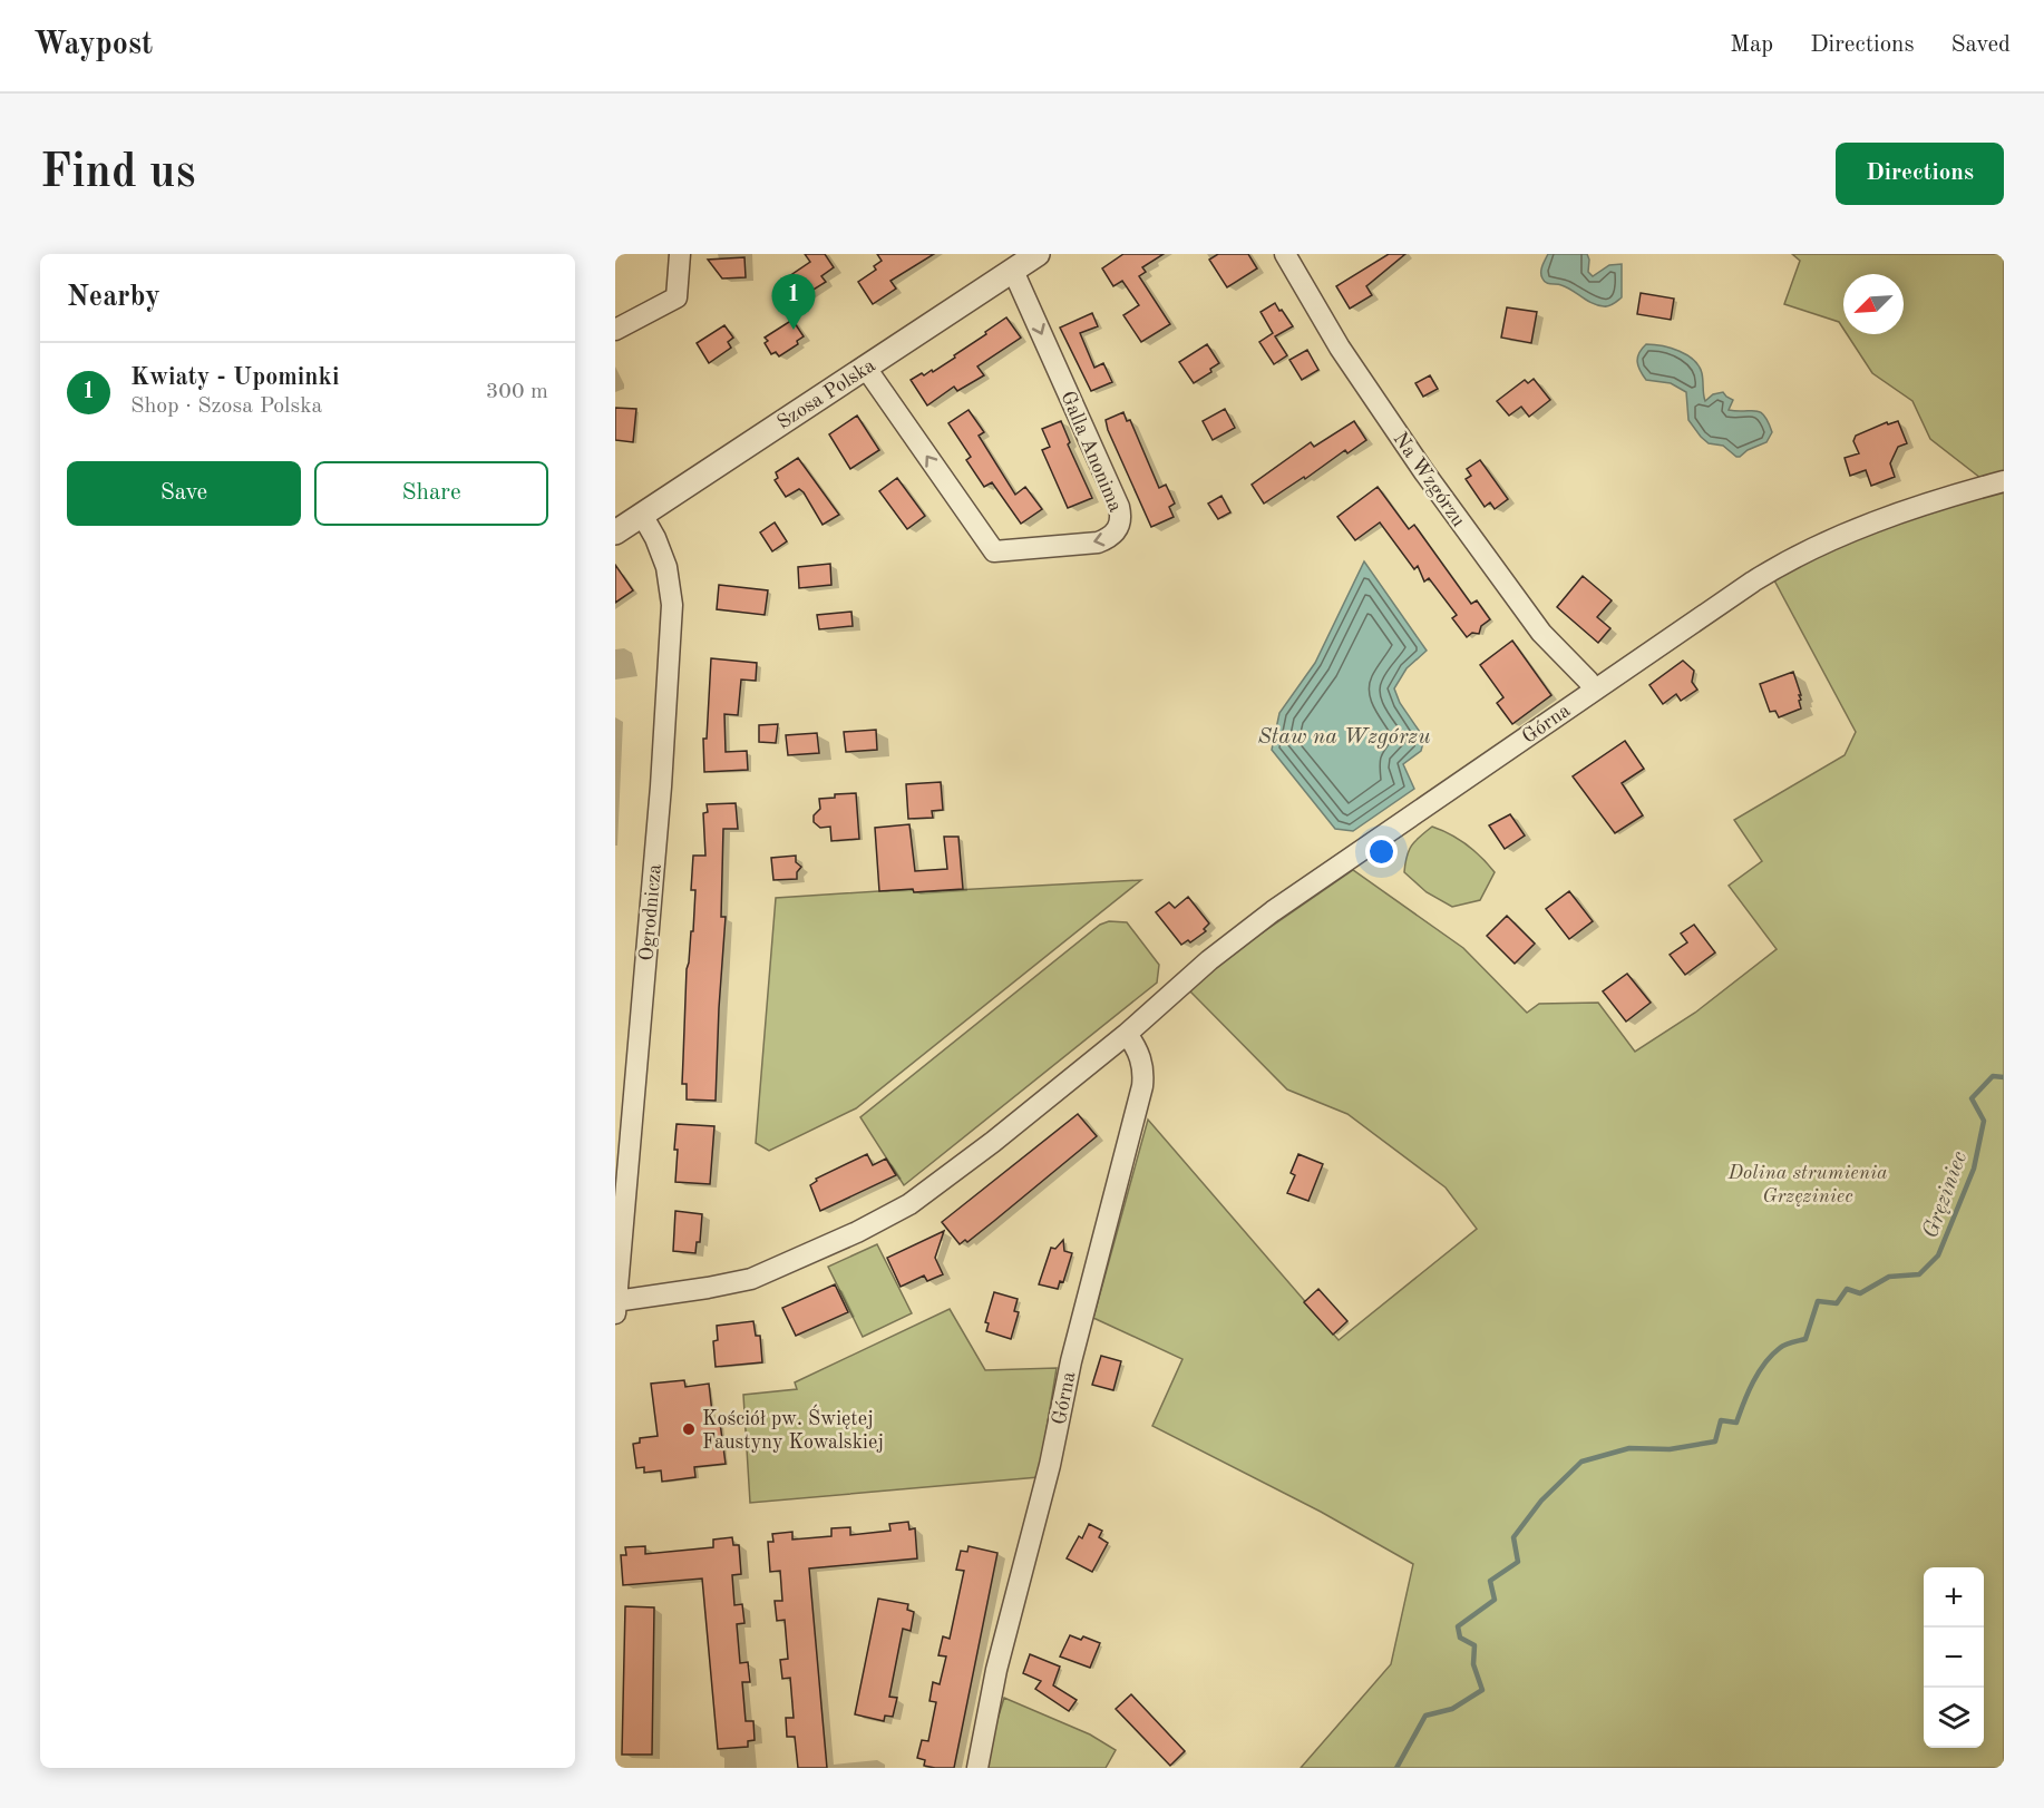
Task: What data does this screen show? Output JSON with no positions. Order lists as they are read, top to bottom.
{
  "streets": {
    "street": [
      "Szosa Polska",
      "Galla Anonima",
      "Na Wzgórzu",
      "Górna",
      "Ogrodnicza"
    ]
  },
  "crossings": [
    ["Szosa Polska", "Galla Anonima"],
    ["Szosa Polska", "Ogrodnicza"],
    ["Na Wzgórzu", "Górna"],
    ["Górna", "Ogrodnicza"]
  ],
  "water": ["Staw na Wzgórzu", "Gręziniec"],
  "parks": ["Dolina strumienia Grzęziniec"],
  "places": ["Kościół pw. Świętej Faustyny Kowalskiej"],
  "north": "bottom left",
  "page": {
    "header": "Waypost",
    "nav": ["Map", "Directions", "Saved"],
    "buttons": [
      "Directions",
      ["Save", "Share"]
    ],
    "title": "Find us",
    "heading": "Nearby",
    "pins": "1",
    "list": [
      {
        "mark": "1",
        "name": "Kwiaty - Upominki",
        "note": "Shop · Szosa Polska",
        "value": "300 m"
      }
    ],
    "map_buttons": ["+", "−"]
  }
}
